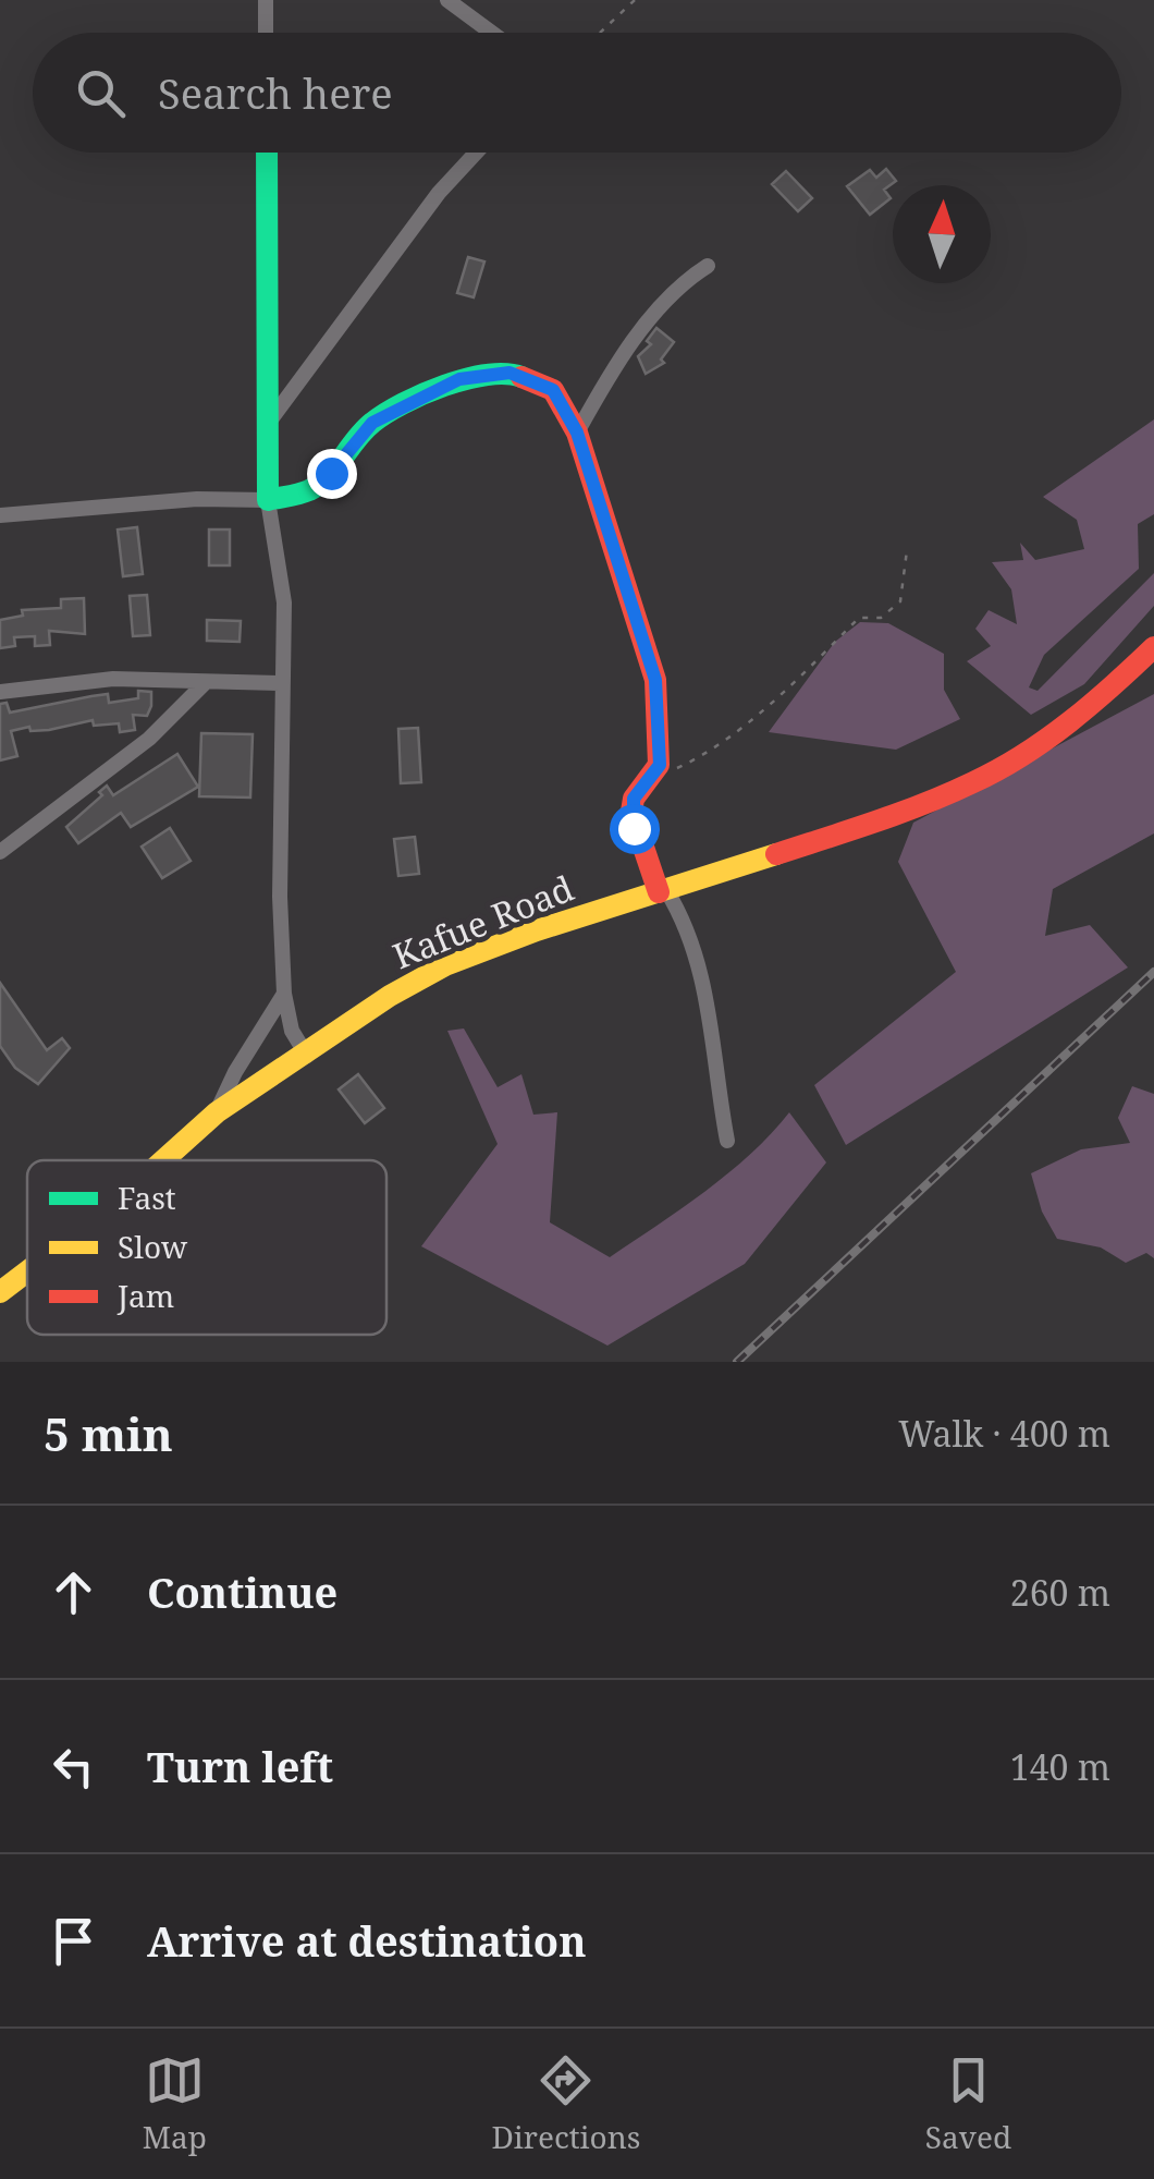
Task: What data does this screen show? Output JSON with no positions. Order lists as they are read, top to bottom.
{
  "streets": {
    "main road": ["Kafue Road"]
  },
  "legend": ["Fast", "Slow", "Jam"],
  "north": "top",
  "page": {
    "search": "Search here",
    "heading": ["5 min", "Walk · 400 m"],
    "list": [
      ["Continue", "260 m"],
      ["Turn left", "140 m"],
      "Arrive at destination"
    ],
    "nav": ["Map", "Directions", "Saved"]
  }
}
